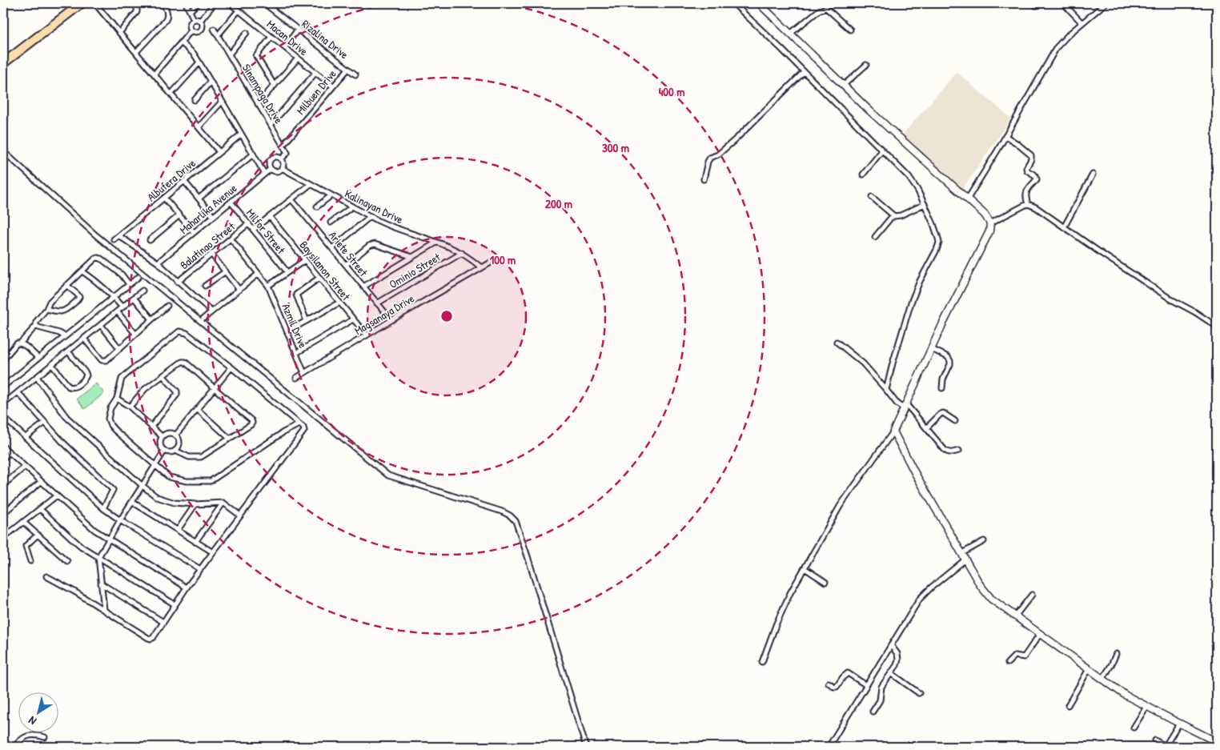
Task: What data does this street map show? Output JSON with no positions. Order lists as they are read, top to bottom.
{
  "streets": {
    "street": [
      "Macan Drive",
      "Rizalina Drive",
      "Milbuen Drive",
      "Sinampaga Drive",
      "Albufera Drive",
      "Kalinayan Drive",
      "Maharlika Avenue",
      "Milfor Street",
      "Balatinao Street",
      "Ariete Street",
      "Baysilanon Street",
      "Ominio Street",
      "Magsanaya Drive",
      "Azmil Drive"
    ]
  },
  "crossings": [
    ["Macan Drive", "Milbuen Drive"],
    ["Rizalina Drive", "Milbuen Drive"],
    ["Milbuen Drive", "Sinampaga Drive"],
    ["Kalinayan Drive", "Maharlika Avenue"],
    ["Kalinayan Drive", "Ominio Street"],
    ["Kalinayan Drive", "Magsanaya Drive"],
    ["Maharlika Avenue", "Milfor Street"],
    ["Milfor Street", "Balatinao Street"],
    ["Balatinao Street", "Azmil Drive"],
    ["Ariete Street", "Ominio Street"],
    ["Ariete Street", "Magsanaya Drive"],
    ["Baysilanon Street", "Magsanaya Drive"],
    ["Magsanaya Drive", "Azmil Drive"]
  ],
  "north": "bottom left",
  "rings": [
    "400 m",
    "300 m",
    "200 m",
    "100 m"
  ]
}
